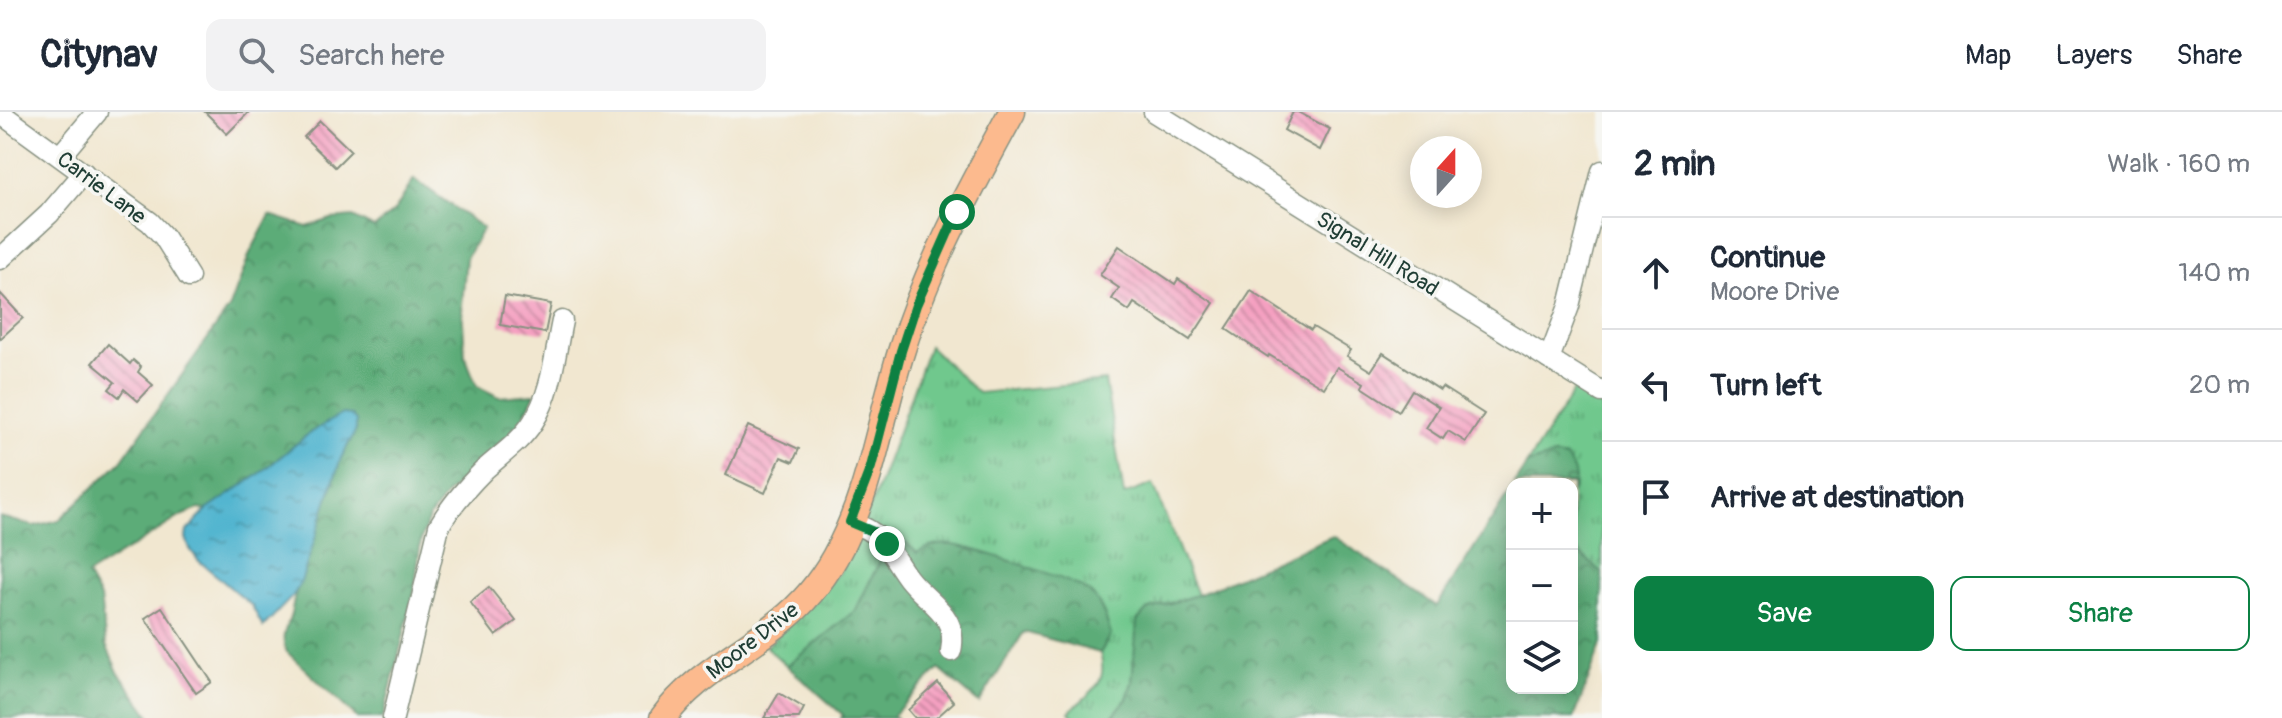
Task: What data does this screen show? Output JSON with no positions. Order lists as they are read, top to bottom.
{
  "streets": {
    "main road": ["Moore Drive"],
    "street": ["Carrie Lane", "Signal Hill Road"]
  },
  "north": "top",
  "page": {
    "header": "Citynav",
    "search": "Search here",
    "nav": ["Map", "Layers", "Share"],
    "heading": ["2 min", "Walk · 160 m"],
    "list": [
      ["Continue", "Moore Drive", "140 m"],
      ["Turn left", "20 m"],
      "Arrive at destination"
    ],
    "map_buttons": ["+", "−"],
    "buttons": ["Save", "Share"]
  }
}
